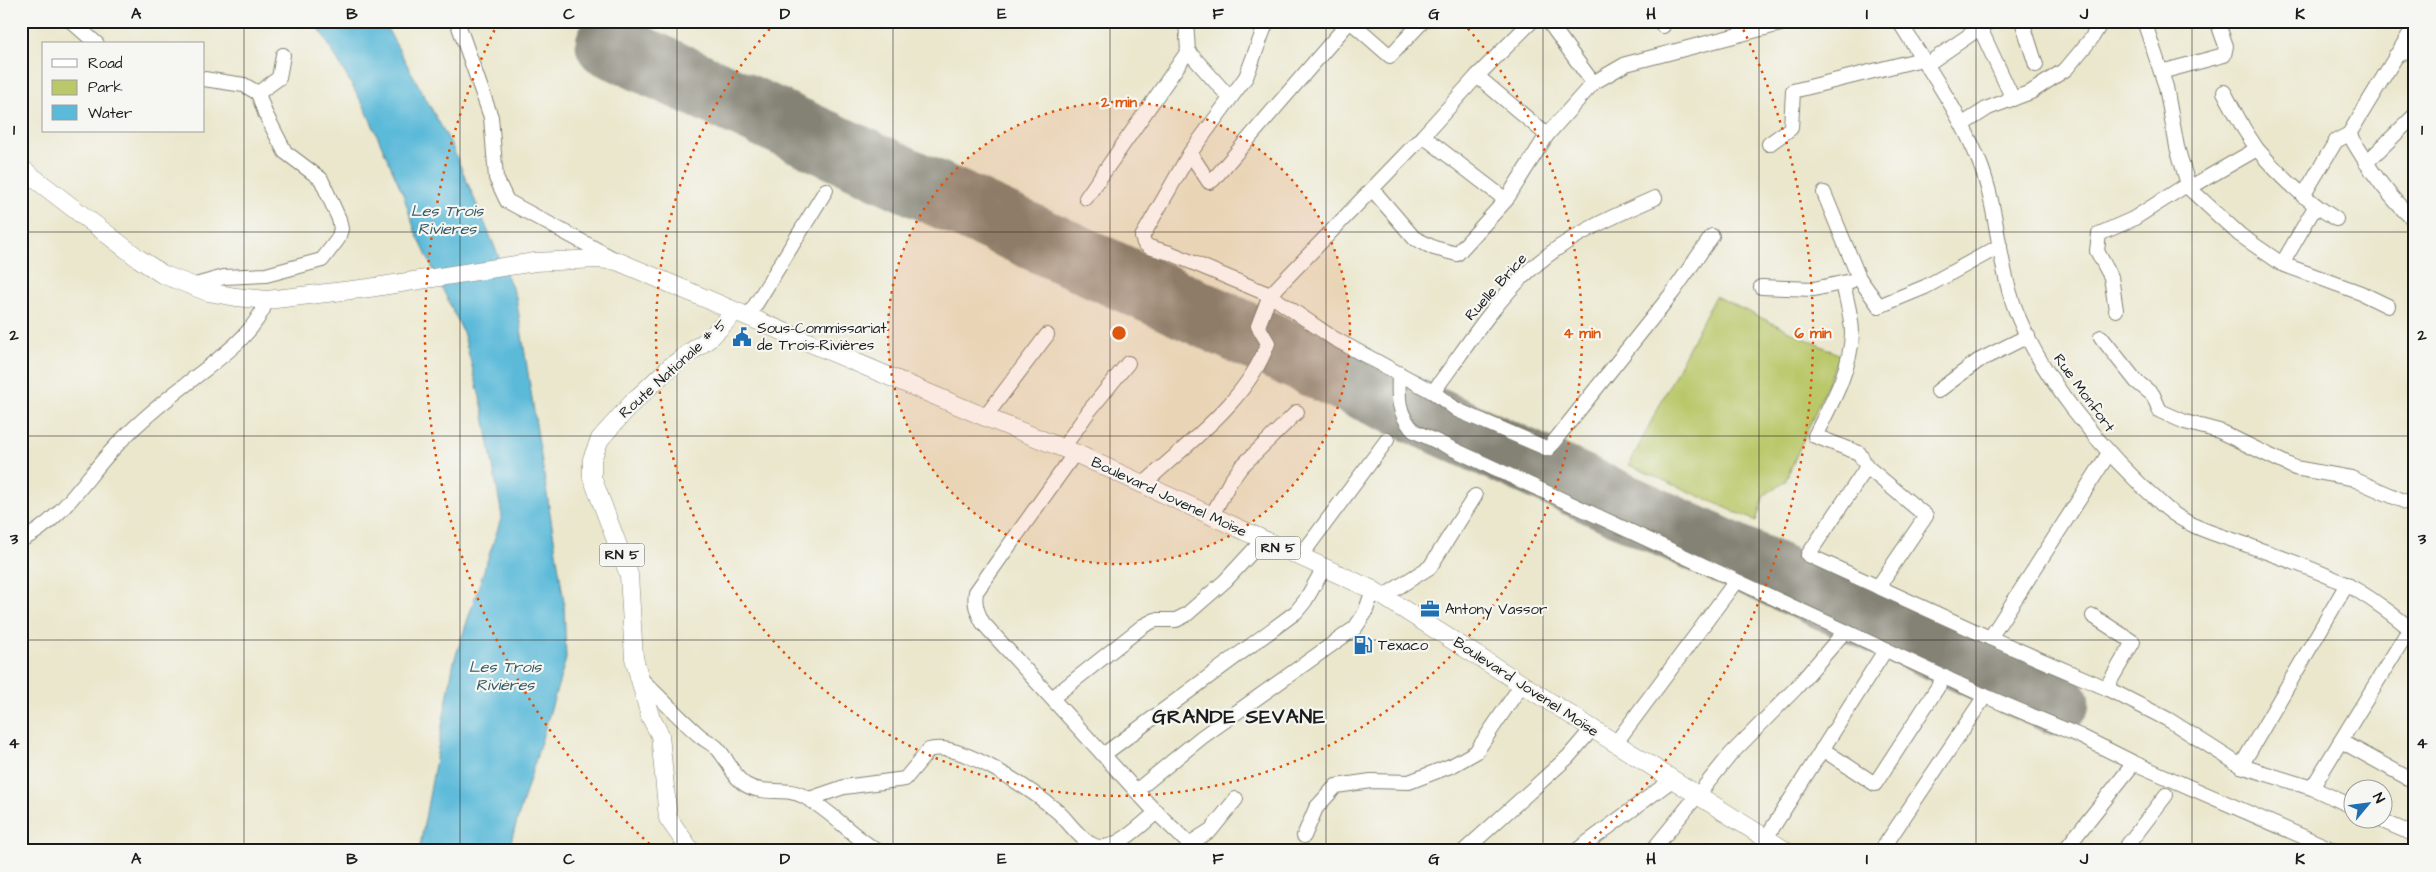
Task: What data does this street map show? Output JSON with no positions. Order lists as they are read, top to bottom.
{
  "streets": {
    "main road": ["Route Nationale # 5", "Boulevard Jovenel Moïse", "RN 5"],
    "street": ["Ruelle Brice", "Rue Monfort"]
  },
  "crossings": [
    ["Route Nationale # 5", "Boulevard Jovenel Moïse"]
  ],
  "districts": ["GRANDE SEVANE"],
  "water": ["Les Trois Rivieres", "Les Trois Rivières"],
  "places": {
    "public building": ["Sous-Commissariat de Trois-Rivières"],
    "office": ["Antony Vassor"],
    "fuel station": ["Texaco"]
  },
  "legend": ["Road", "Park", "Water"],
  "north": "top right",
  "grid": {
    "columns": [
      "A",
      "B",
      "C",
      "D",
      "E",
      "F",
      "G",
      "H",
      "I",
      "J",
      "K"
    ],
    "rows": [
      "1",
      "2",
      "3",
      "4"
    ]
  },
  "rings": ["2 min", "4 min", "6 min"]
}
